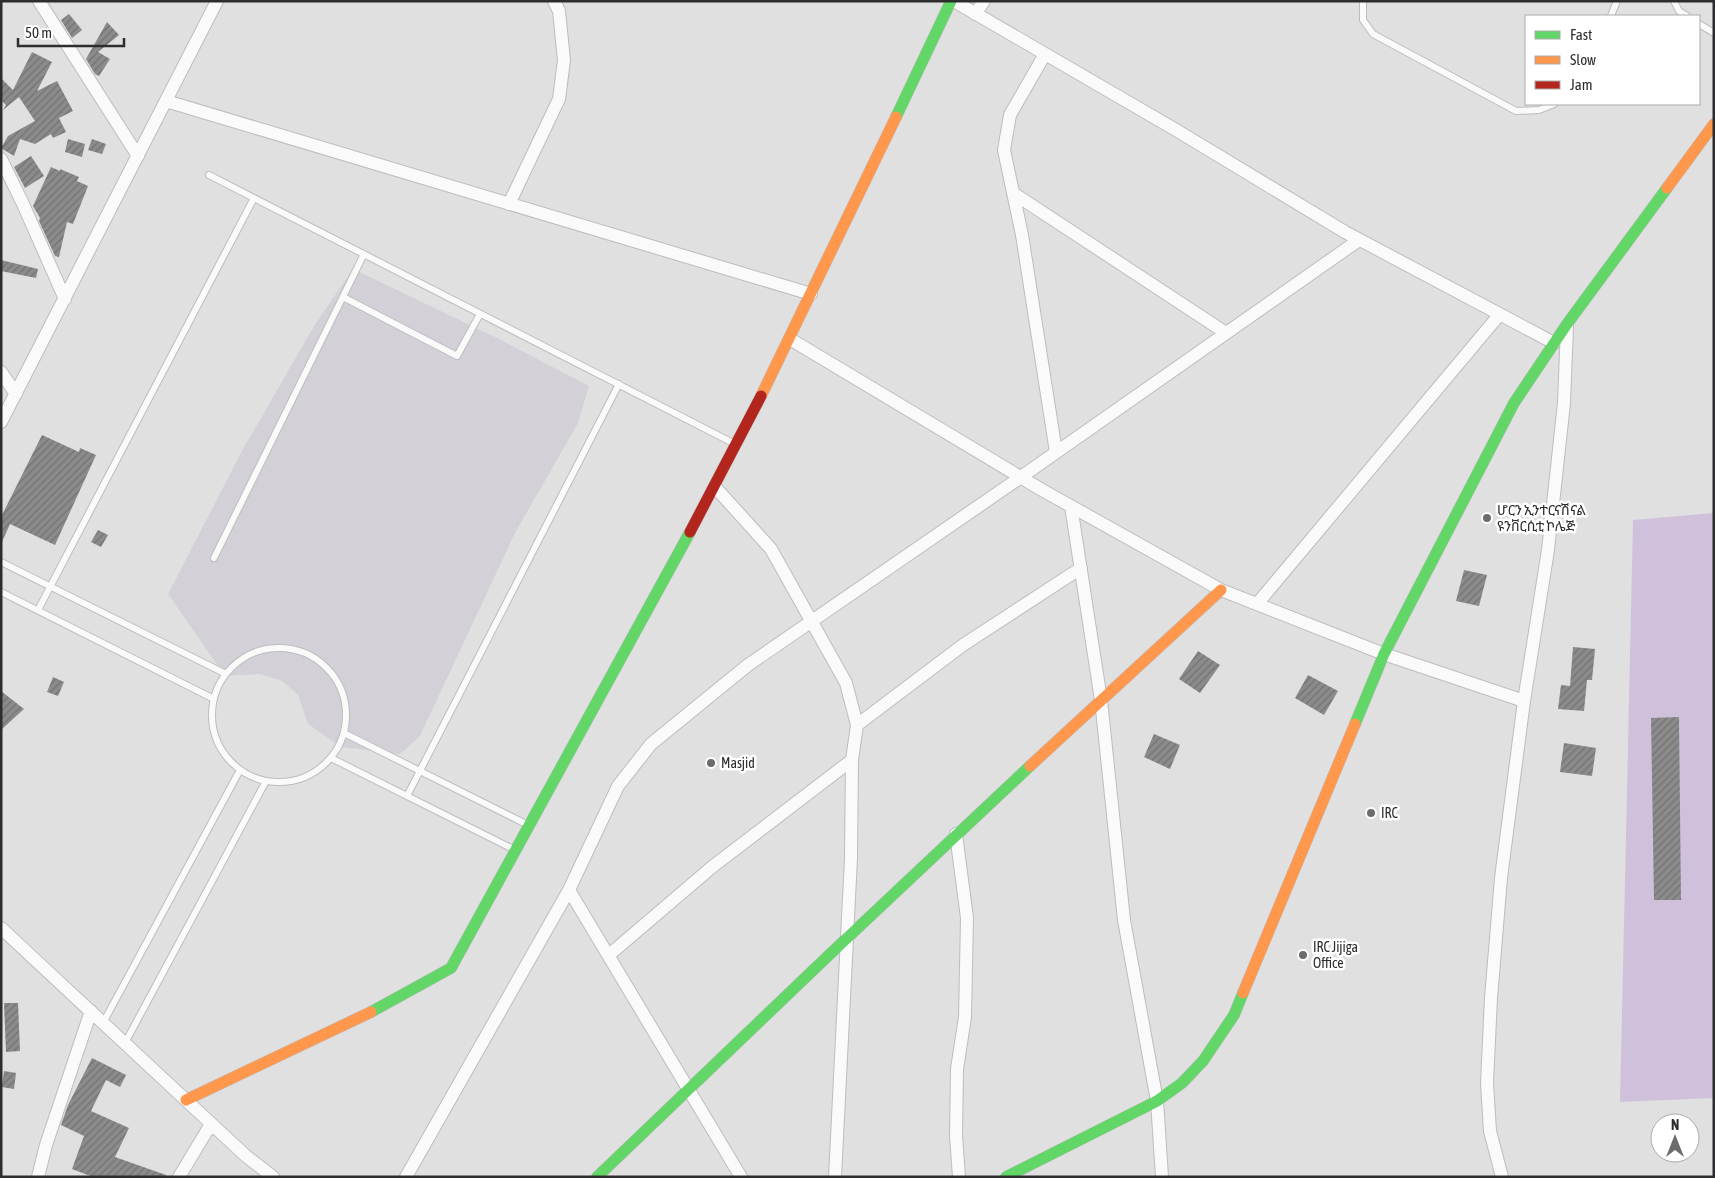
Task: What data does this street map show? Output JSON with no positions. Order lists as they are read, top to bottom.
{
  "places": [
    "ሆርን ኢንተርናሽናል ዩንቨርሲቲ ኮሌጅ",
    "Masjid",
    "IRC",
    "IRC Jijiga Office"
  ],
  "legend": ["Fast", "Slow", "Jam"],
  "scale_bar": "50 m",
  "north": "top"
}
